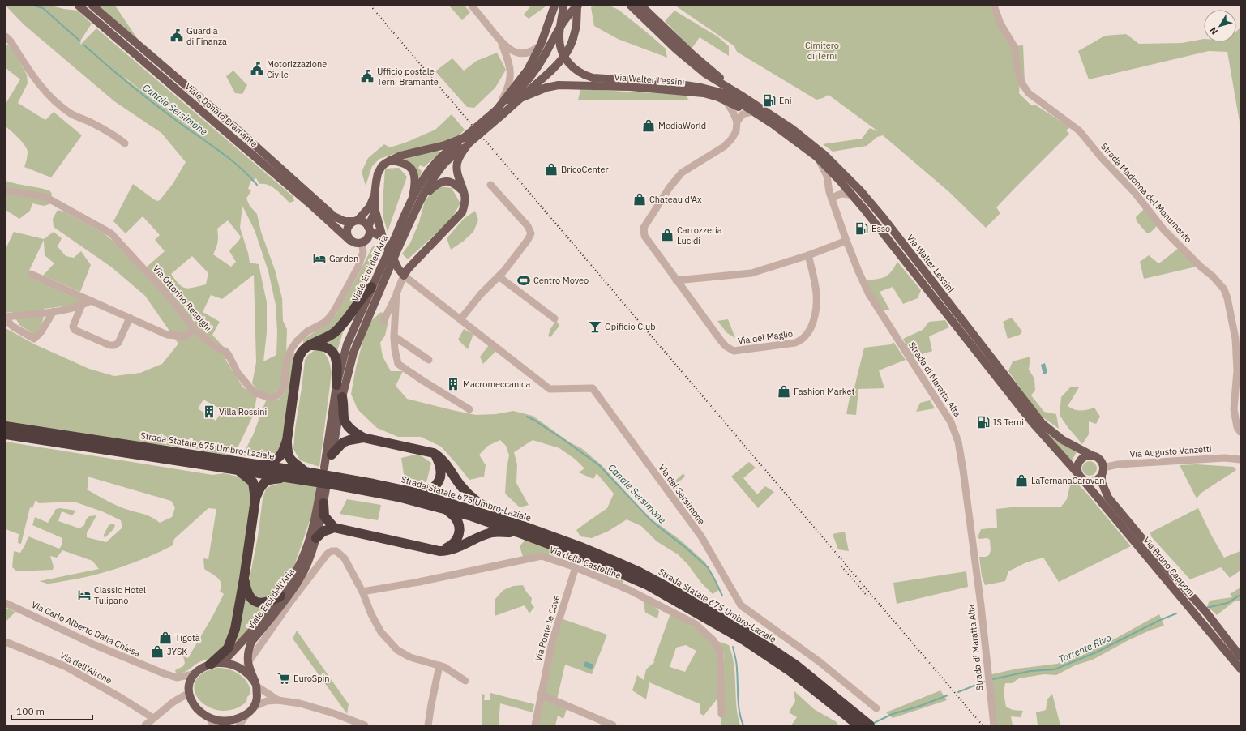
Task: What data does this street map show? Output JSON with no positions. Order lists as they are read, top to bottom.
{
  "streets": {
    "highway": ["Strada Statale 675 Umbro-Laziale"],
    "main road": [
      "Via Walter Lessini",
      "Viale Donato Bramante",
      "Viale Eroi dell'Aria",
      "Via Bruno Capponi"
    ],
    "street": [
      "Strada Madonna del Monumento",
      "Via Ottorino Respighi",
      "Via del Maglio",
      "Strada di Maratta Alta",
      "Via Augusto Vanzetti",
      "Via del Sersimone",
      "Via della Castellina",
      "Via Ponte le Cave",
      "Via Carlo Alberto Dalla Chiesa",
      "Via dell'Airone"
    ]
  },
  "crossings": [
    ["Via Walter Lessini", "Strada di Maratta Alta"],
    ["Via Walter Lessini", "Via Augusto Vanzetti"],
    ["Via Walter Lessini", "Via Bruno Capponi"],
    ["Viale Donato Bramante", "Via Ottorino Respighi"],
    ["Viale Eroi dell'Aria", "Via Carlo Alberto Dalla Chiesa"],
    ["Via Augusto Vanzetti", "Via Bruno Capponi"],
    ["Via della Castellina", "Via Ponte le Cave"]
  ],
  "water": ["Canale Sersimone", "Torrente Rivo"],
  "parks": ["Cimitero di Terni"],
  "places": {
    "public building": ["Guardia di Finanza", "Motorizzazione Civile", "Ufficio postale Terni Bramante"],
    "fuel station": ["Eni", "Esso", "IS Terni"],
    "shop": [
      "MediaWorld",
      "BricoCenter",
      "Chateau d'Ax",
      "Carrozzeria Lucidi",
      "Fashion Market",
      "LaTernanaCaravan",
      "Tigotà",
      "JYSK"
    ],
    "hotel": ["Garden", "Classic Hotel Tulipano"],
    "sports": ["Centro Moveo"],
    "bar": ["Opificio Club"],
    "building": ["Macromeccanica", "Villa Rossini"],
    "supermarket": ["EuroSpin"]
  },
  "scale_bar": "100 m",
  "north": "bottom left"
}
